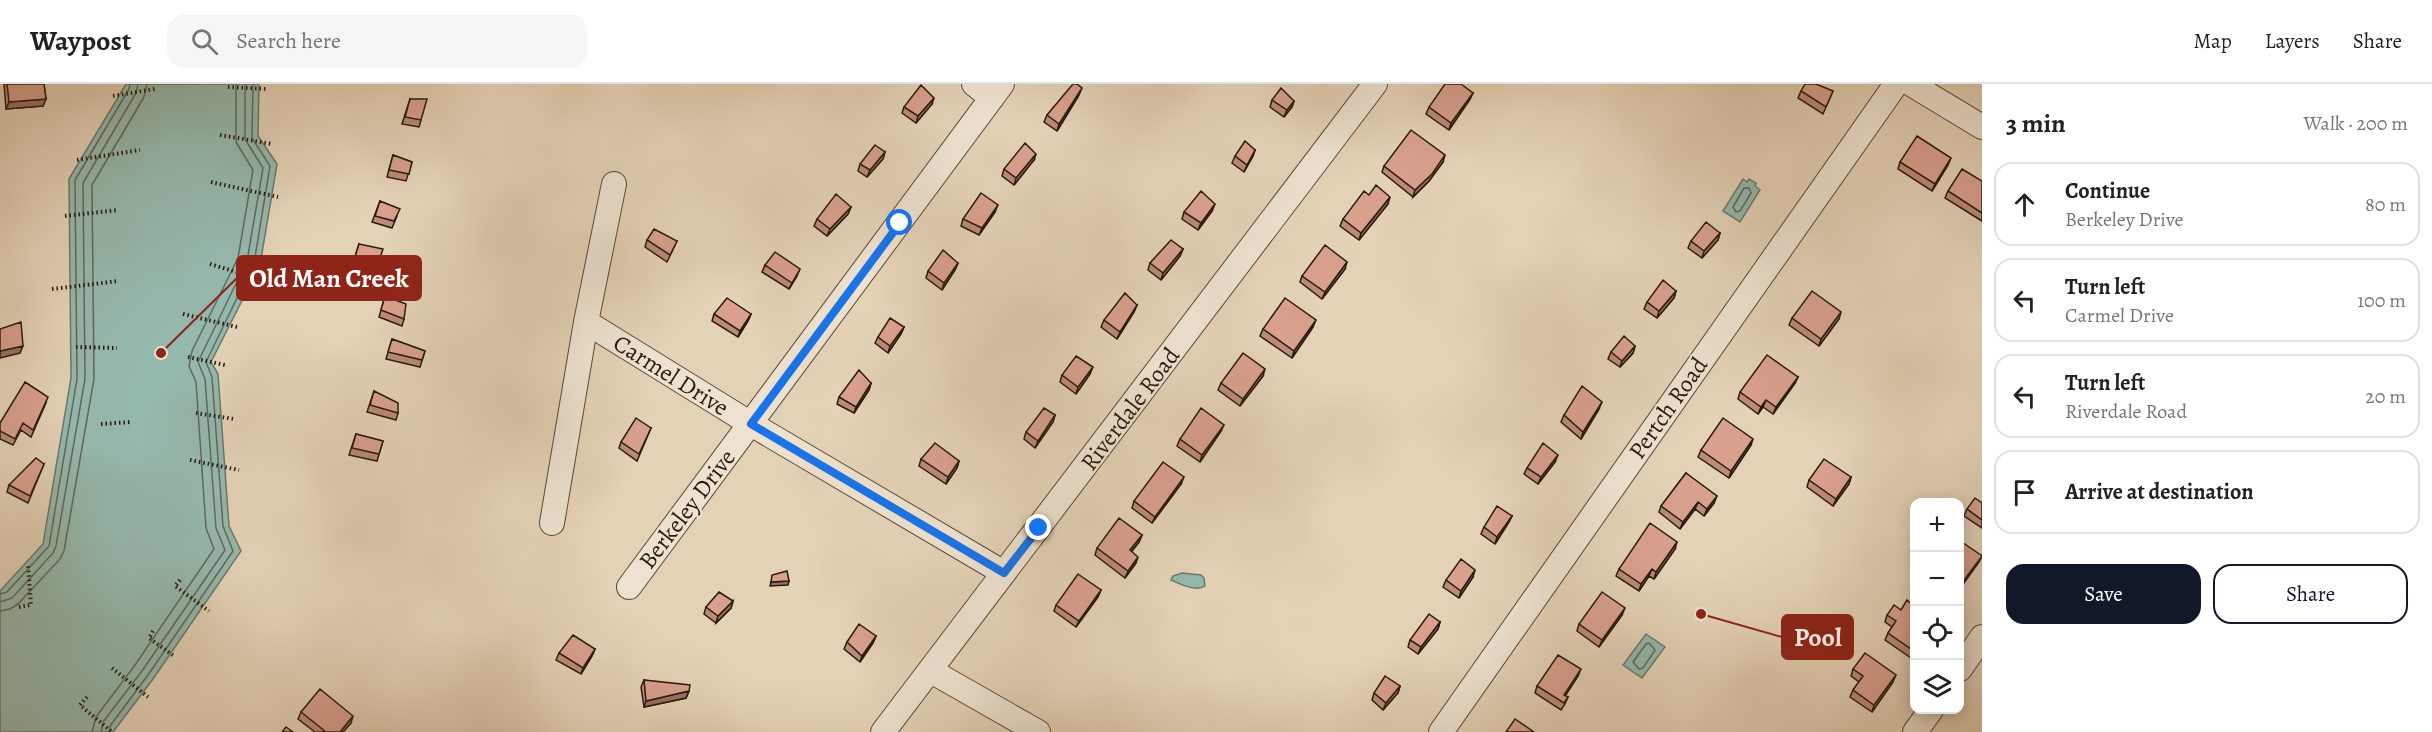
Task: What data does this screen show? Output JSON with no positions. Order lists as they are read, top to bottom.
{
  "streets": {
    "street": [
      "Carmel Drive",
      "Pertch Road",
      "Riverdale Road",
      "Berkeley Drive"
    ]
  },
  "crossings": [
    ["Carmel Drive", "Riverdale Road"],
    ["Carmel Drive", "Berkeley Drive"]
  ],
  "places": ["Old Man Creek", "Pool"],
  "page": {
    "header": "Waypost",
    "search": "Search here",
    "nav": ["Map", "Layers", "Share"],
    "heading": ["3 min", "Walk · 200 m"],
    "list": [
      ["Continue", "Berkeley Drive", "80 m"],
      ["Turn left", "Carmel Drive", "100 m"],
      ["Turn left", "Riverdale Road", "20 m"],
      "Arrive at destination"
    ],
    "map_buttons": ["+", "−"],
    "buttons": ["Save", "Share"]
  }
}
